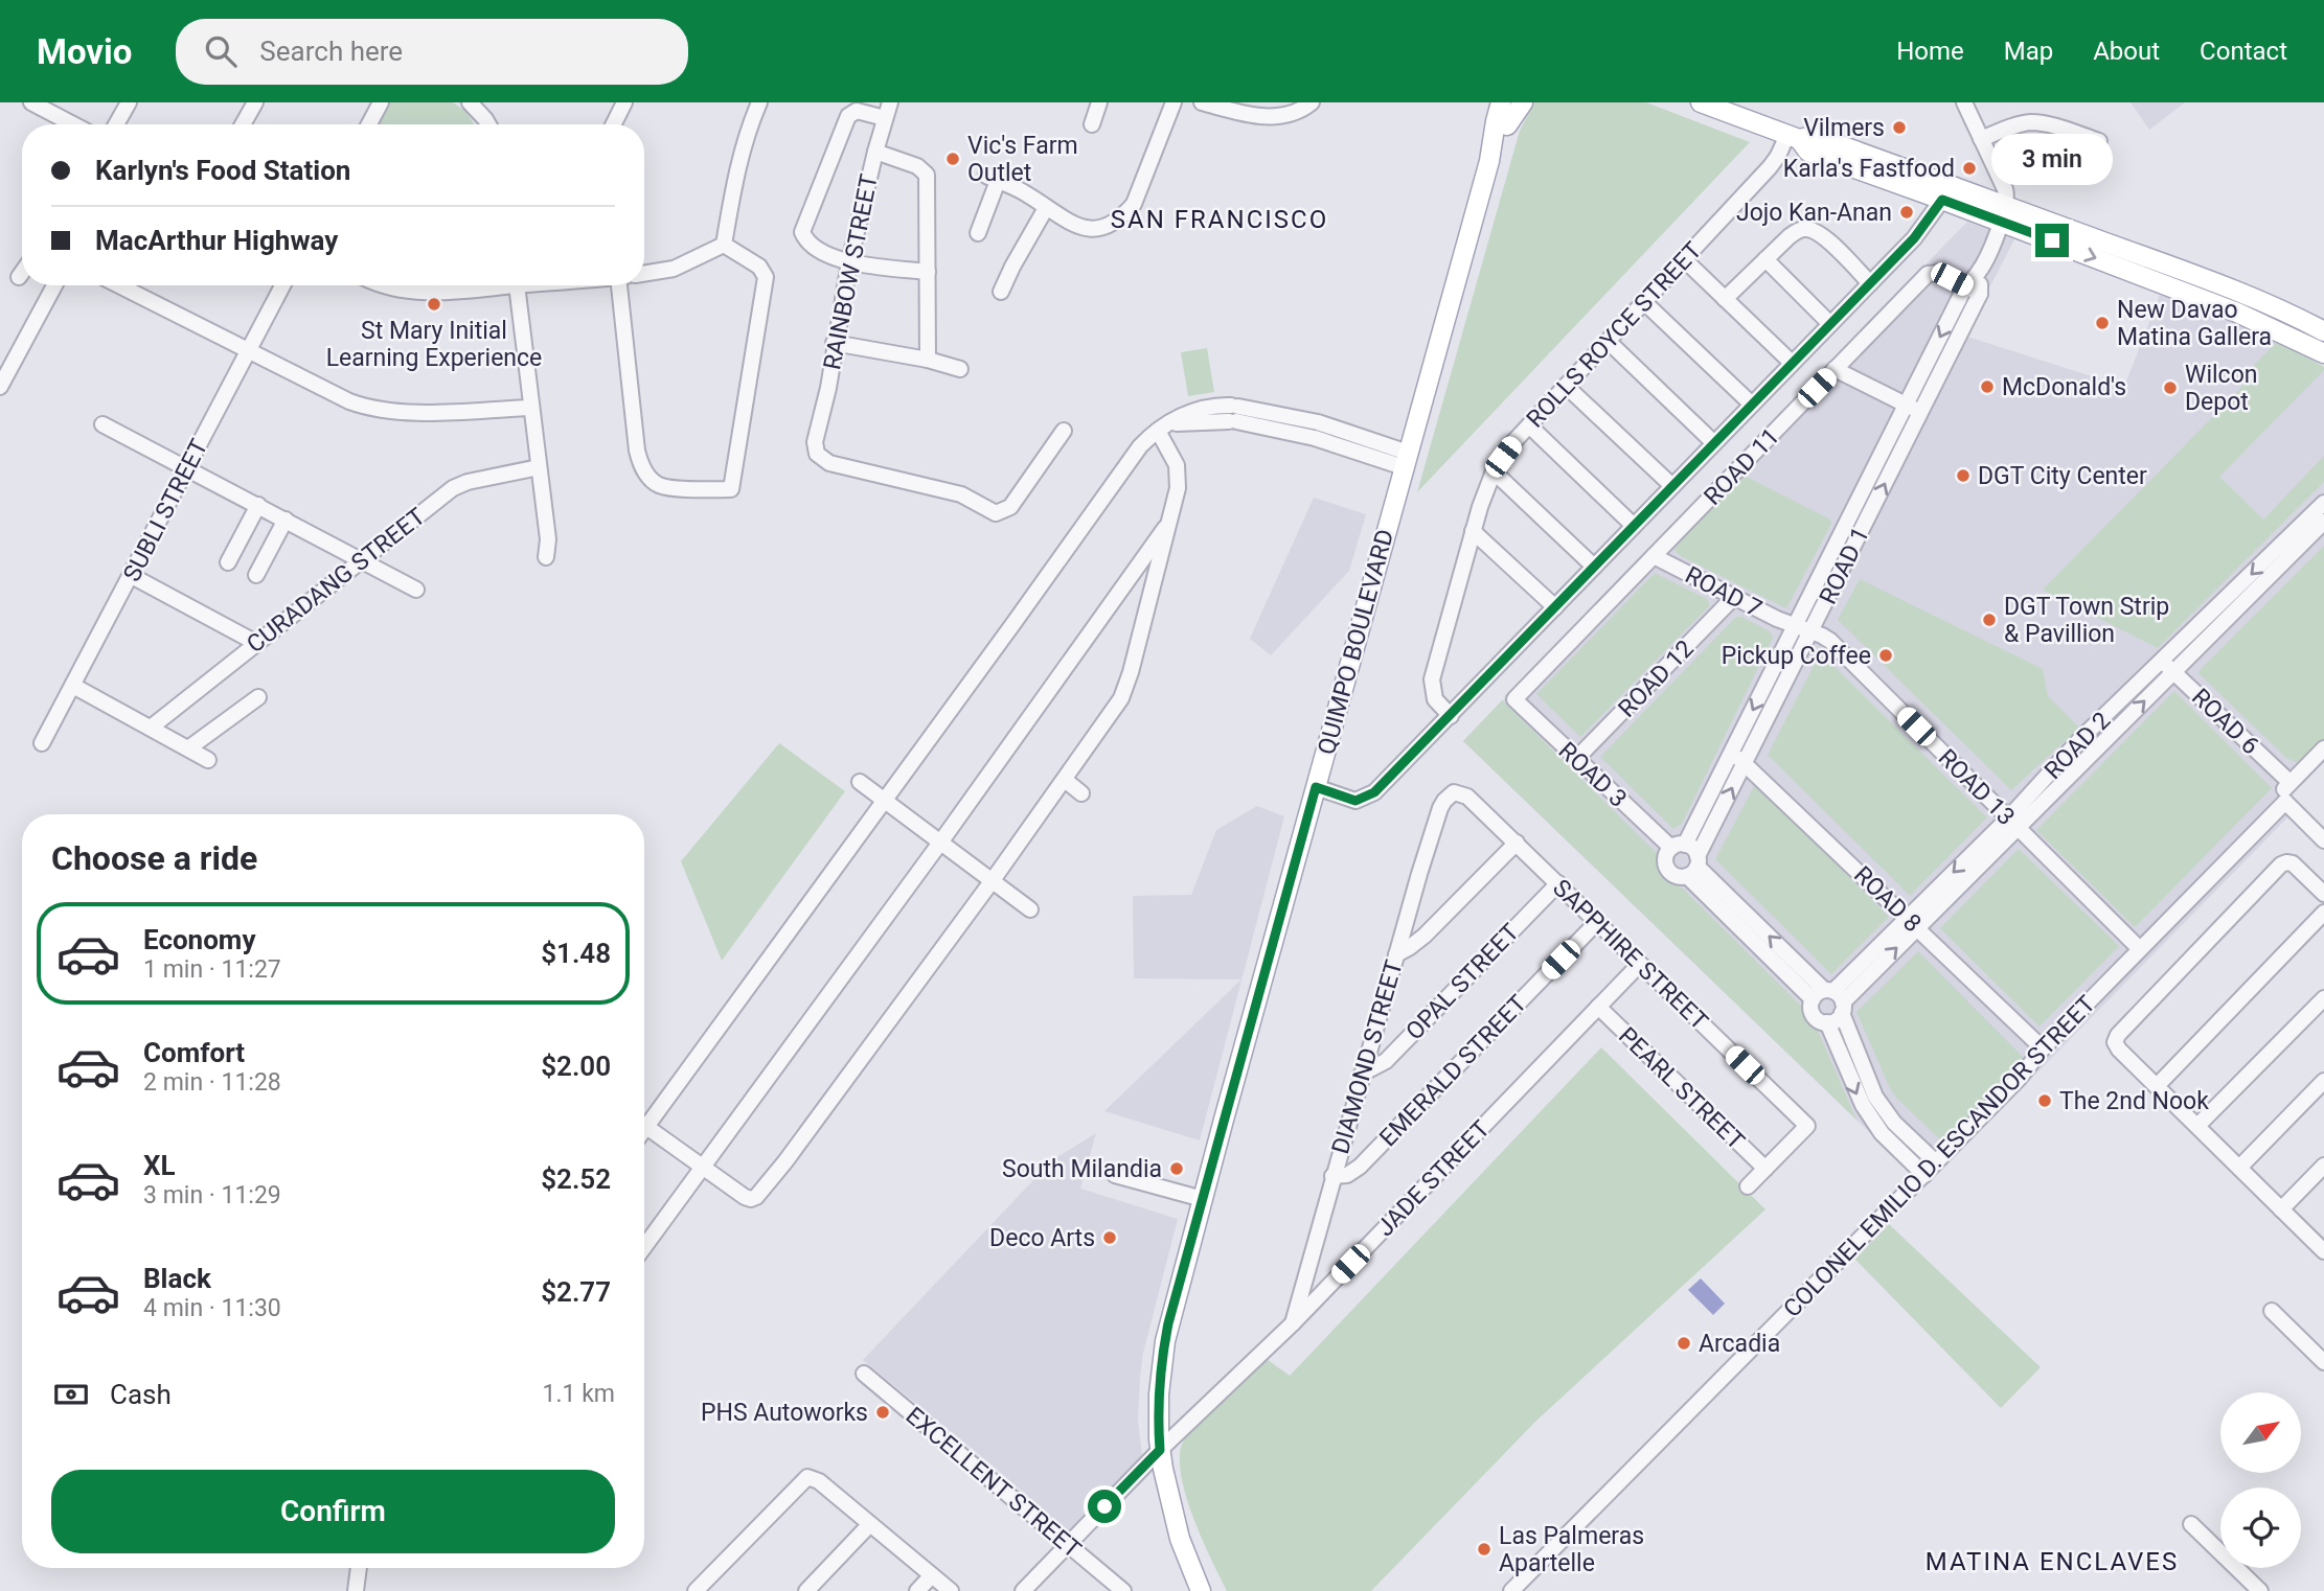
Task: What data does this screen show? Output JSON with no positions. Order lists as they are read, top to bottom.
{
  "streets": {
    "main road": ["QUIMPO BOULEVARD"],
    "street": [
      "RAINBOW STREET",
      "ROLLS ROYCE STREET",
      "ROAD 11",
      "SUBLI STREET",
      "ROAD 1",
      "CURADANG STREET",
      "ROAD 7",
      "ROAD 12",
      "ROAD 6",
      "ROAD 2",
      "ROAD 3",
      "ROAD 13",
      "ROAD 8",
      "SAPPHIRE STREET",
      "OPAL STREET",
      "DIAMOND STREET",
      "EMERALD STREET",
      "PEARL STREET",
      "COLONEL EMILIO D. ESCANDOR STREET",
      "JADE STREET",
      "EXCELLENT STREET"
    ]
  },
  "crossings": [
    ["ROAD 11", "ROAD 1"],
    ["ROAD 11", "ROAD 7"],
    ["ROAD 11", "ROAD 3"],
    ["ROAD 1", "ROAD 7"],
    ["ROAD 1", "ROAD 3"],
    ["ROAD 1", "ROAD 13"],
    ["ROAD 1", "ROAD 8"],
    ["ROAD 7", "ROAD 12"],
    ["ROAD 7", "ROAD 13"],
    ["QUIMPO BOULEVARD", "JADE STREET"],
    ["ROAD 12", "ROAD 3"],
    ["ROAD 6", "ROAD 2"],
    ["ROAD 2", "ROAD 13"],
    ["ROAD 2", "ROAD 8"],
    ["ROAD 13", "COLONEL EMILIO D. ESCANDOR STREET"],
    ["ROAD 8", "COLONEL EMILIO D. ESCANDOR STREET"],
    ["SAPPHIRE STREET", "OPAL STREET"],
    ["SAPPHIRE STREET", "DIAMOND STREET"],
    ["SAPPHIRE STREET", "EMERALD STREET"],
    ["SAPPHIRE STREET", "PEARL STREET"],
    ["SAPPHIRE STREET", "JADE STREET"],
    ["OPAL STREET", "DIAMOND STREET"],
    ["DIAMOND STREET", "EMERALD STREET"],
    ["DIAMOND STREET", "JADE STREET"],
    ["PEARL STREET", "JADE STREET"],
    ["JADE STREET", "EXCELLENT STREET"]
  ],
  "districts": ["SAN FRANCISCO", "MATINA ENCLAVES"],
  "places": [
    "Vilmers",
    "Vic's Farm Outlet",
    "Karla's Fastfood",
    "Jojo Kan-Anan",
    "St Mary Initial Learning Experience",
    "New Davao Matina Gallera",
    "McDonald's",
    "Wilcon Depot",
    "DGT City Center",
    "DGT Town Strip & Pavillion",
    "Pickup Coffee",
    "The 2nd Nook",
    "South Milandia",
    "Deco Arts",
    "Arcadia",
    "PHS Autoworks",
    "Las Palmeras Apartelle"
  ],
  "north": "top right",
  "page": {
    "header": "Movio",
    "search": "Search here",
    "nav": [
      "Home",
      "Map",
      "About",
      "Contact"
    ],
    "banner": ["Karlyn's Food Station", "MacArthur Highway"],
    "bubble": "3 min",
    "heading": "Choose a ride",
    "list": [
      {
        "name": "Economy",
        "note": "1 min · 11:27",
        "value": "$1.48"
      },
      {
        "name": "Comfort",
        "note": "2 min · 11:28",
        "value": "$2.00"
      },
      {
        "name": "XL",
        "note": "3 min · 11:29",
        "value": "$2.52"
      },
      {
        "name": "Black",
        "note": "4 min · 11:30",
        "value": "$2.77"
      }
    ],
    "pay": ["Cash", "1.1 km"],
    "buttons": "Confirm"
  }
}
